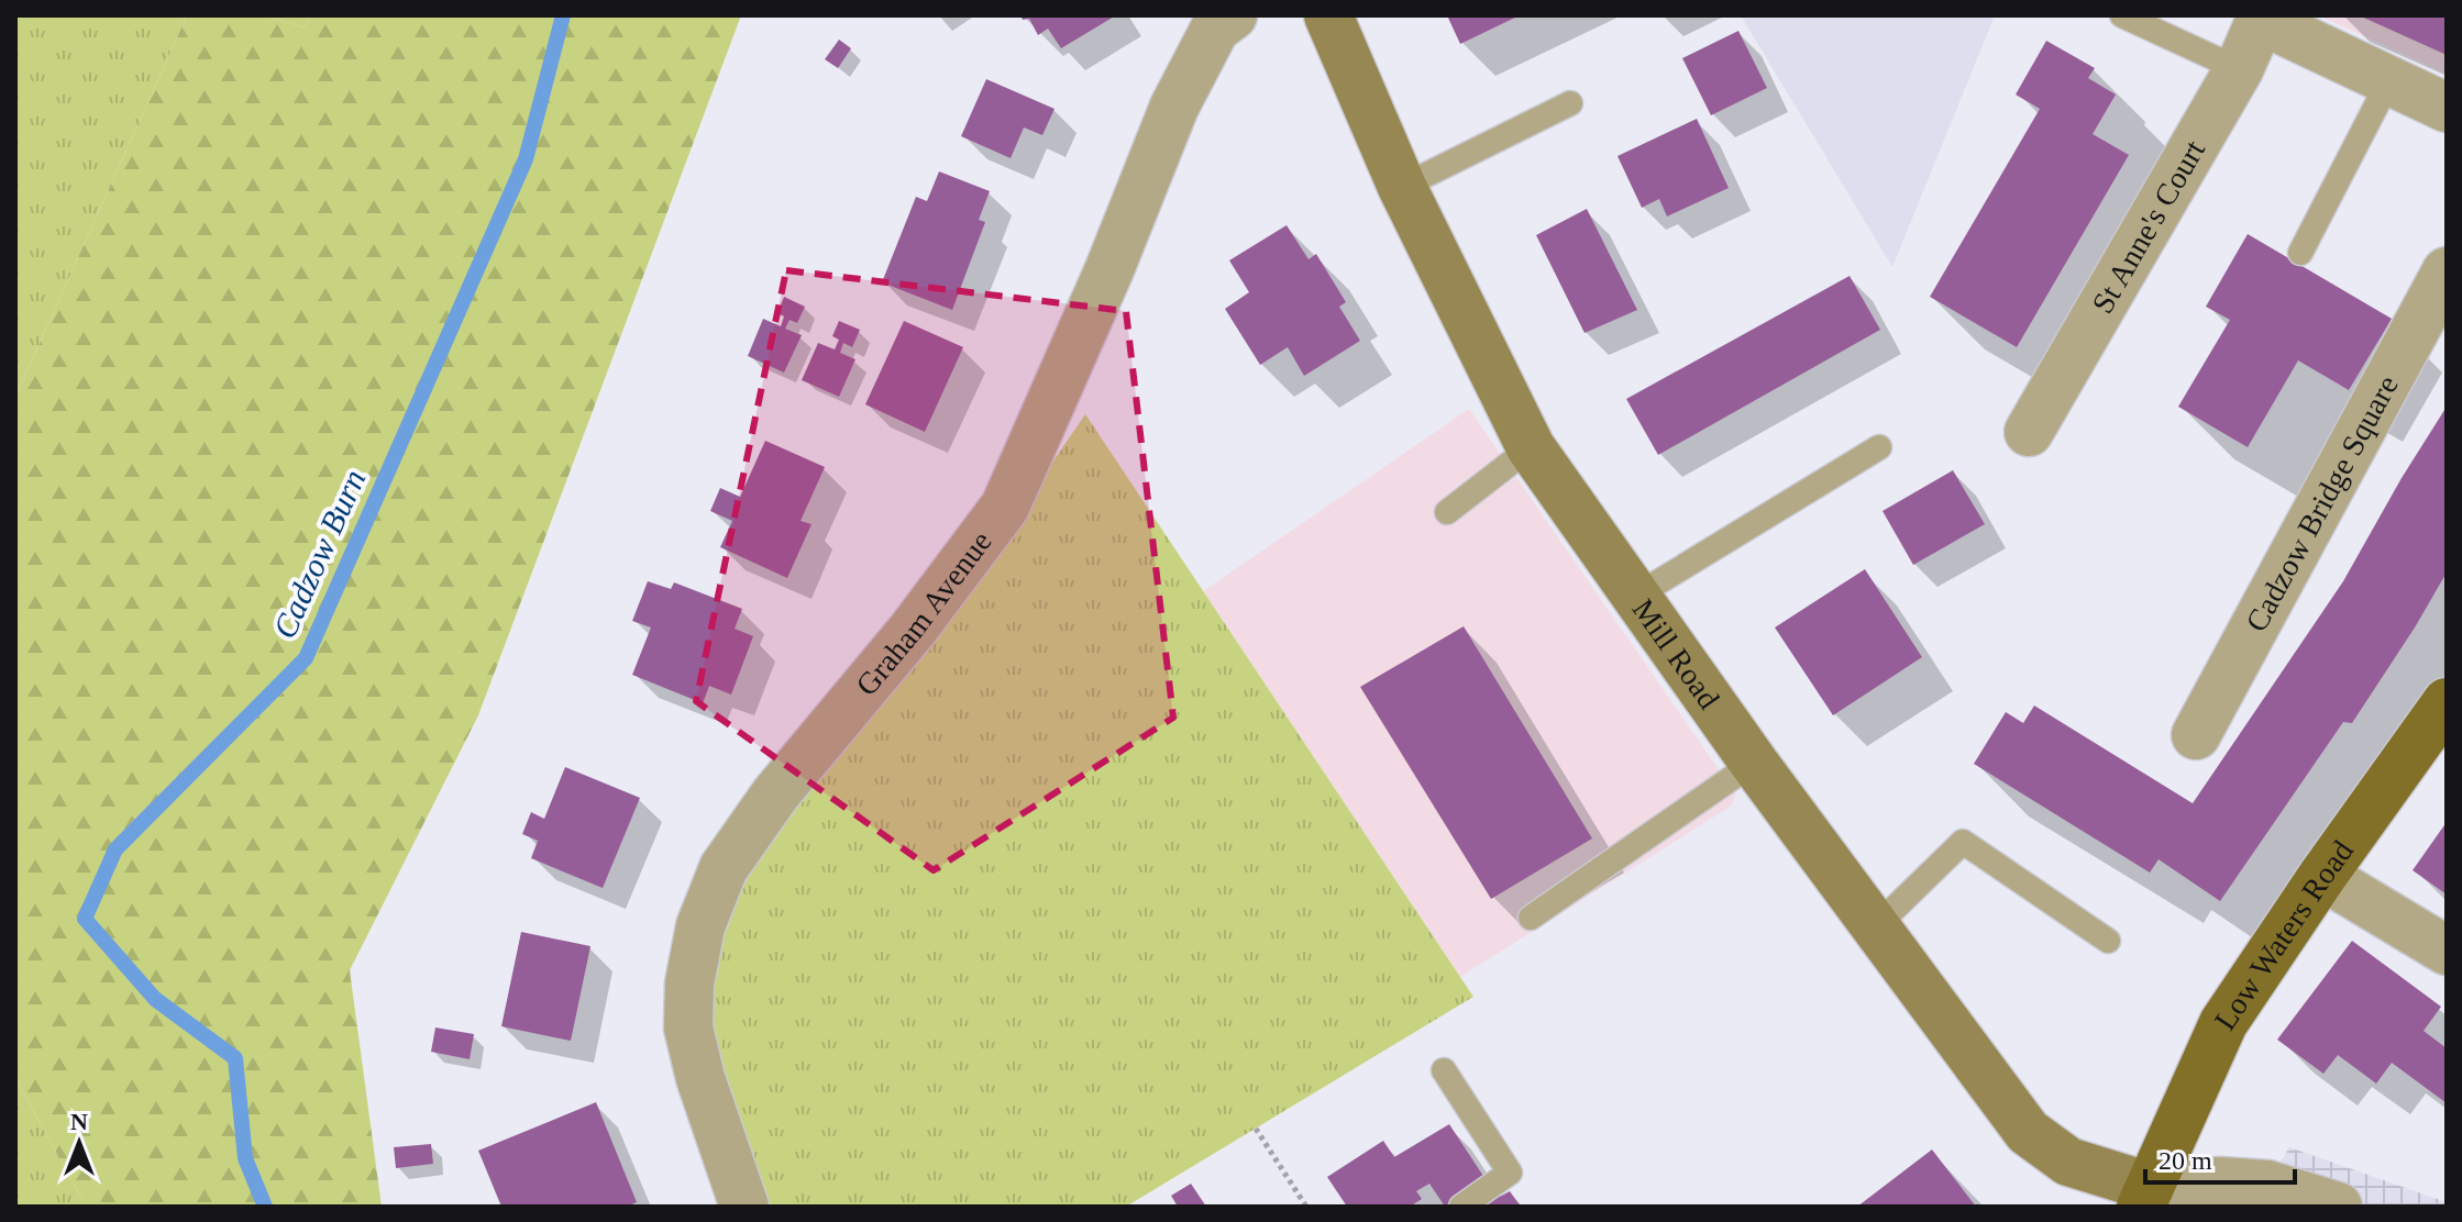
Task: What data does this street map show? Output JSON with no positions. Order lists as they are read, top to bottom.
{
  "streets": {
    "main road": ["Mill Road", "Low Waters Road"],
    "street": ["St Anne's Court", "Cadzow Bridge Square", "Graham Avenue"]
  },
  "crossings": [
    ["Mill Road", "Low Waters Road"]
  ],
  "water": ["Cadzow Burn"],
  "scale_bar": "20 m",
  "north": "top"
}
